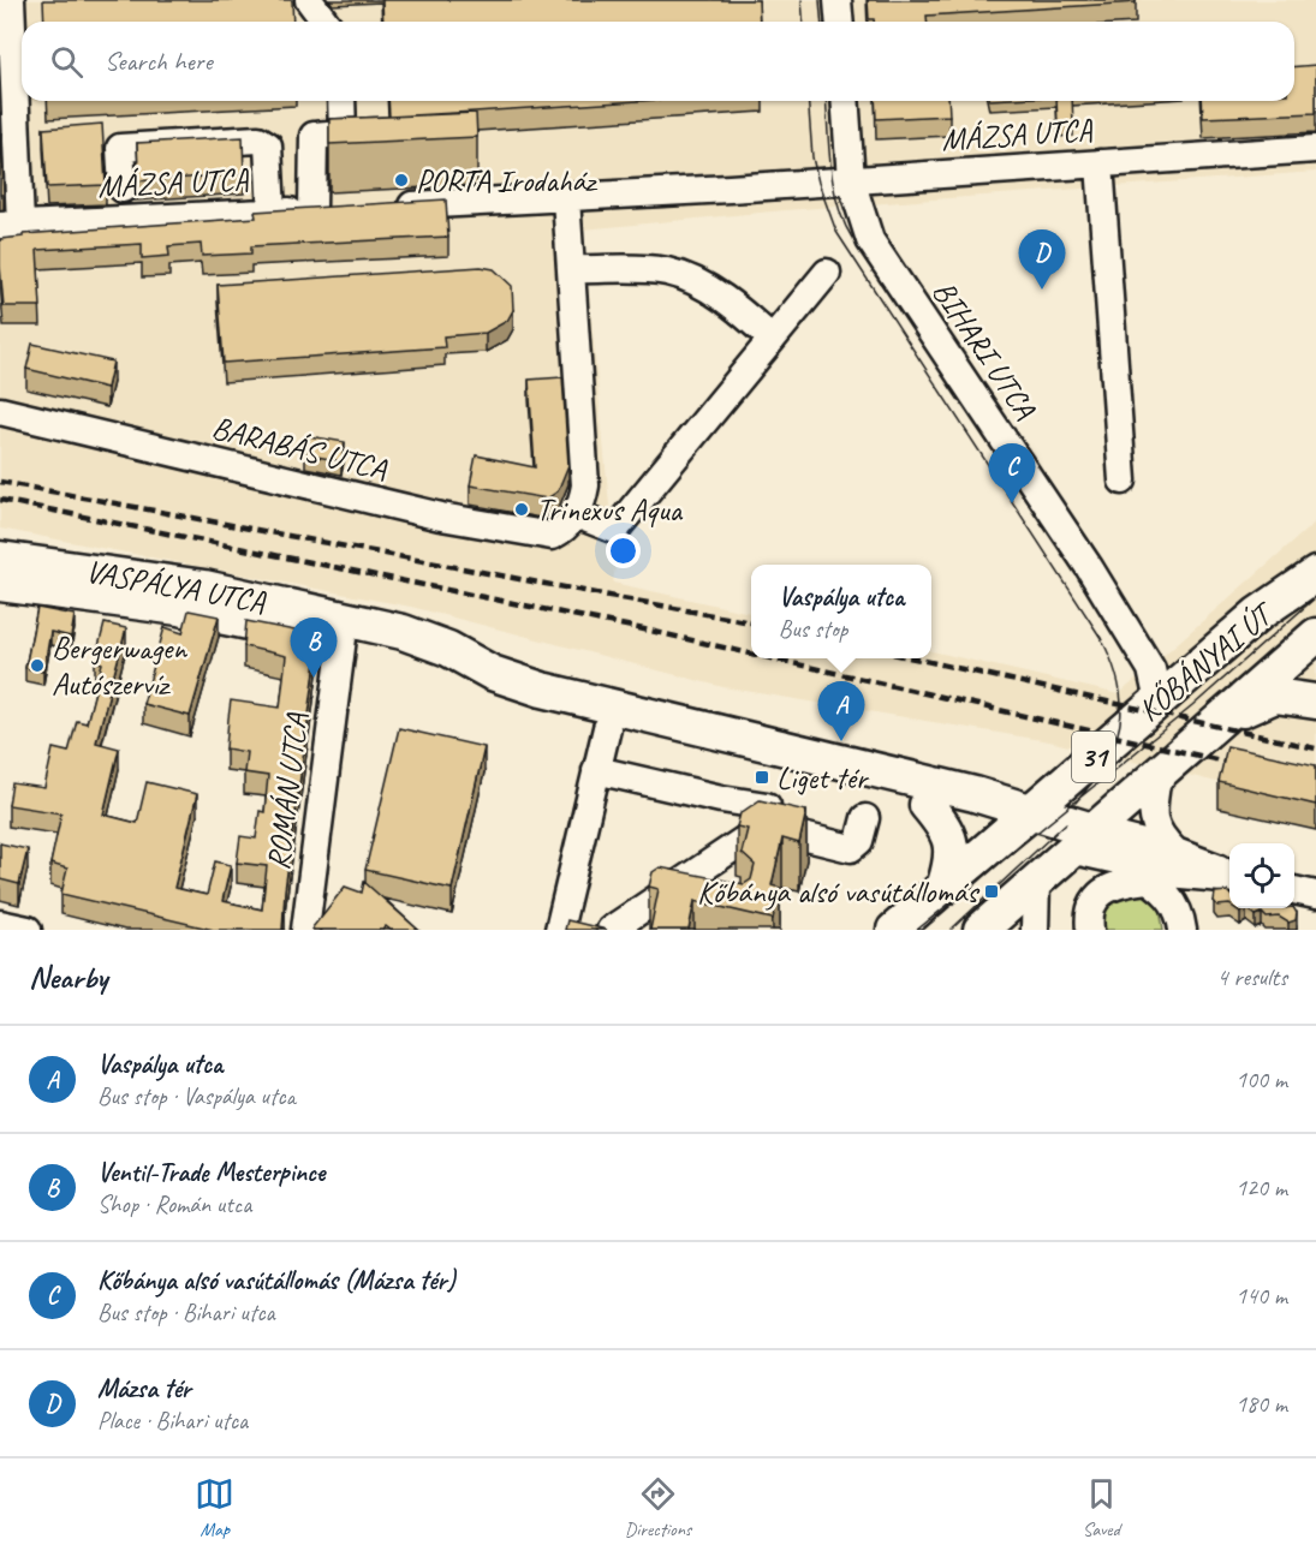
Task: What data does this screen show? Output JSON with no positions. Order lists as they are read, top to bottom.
{
  "streets": {
    "main road": ["VASPÁLYA UTCA", "KŐBÁNYAI ÚT", "31"],
    "street": [
      "MÁZSA UTCA",
      "BIHARI UTCA",
      "BARABÁS UTCA",
      "ROMÁN UTCA"
    ]
  },
  "crossings": [
    ["MÁZSA UTCA", "BIHARI UTCA"],
    ["BIHARI UTCA", "KŐBÁNYAI ÚT"],
    ["VASPÁLYA UTCA", "KŐBÁNYAI ÚT"],
    ["VASPÁLYA UTCA", "31"],
    ["VASPÁLYA UTCA", "ROMÁN UTCA"],
    ["KŐBÁNYAI ÚT", "31"]
  ],
  "places": {
    "other": ["PORTA Irodaház", "Trinexus Aqua", "Bergerwagen Autószervíz"],
    "transit": ["Liget tér", "Kőbánya alsó vasútállomás"]
  },
  "page": {
    "search": "Search here",
    "pins": [
      "D",
      "C",
      "B",
      "A"
    ],
    "popup": ["Vaspálya utca", "Bus stop"],
    "heading": ["Nearby", "4 results"],
    "list": [
      {
        "mark": "A",
        "name": "Vaspálya utca",
        "note": "Bus stop · Vaspálya utca",
        "value": "100 m"
      },
      {
        "mark": "B",
        "name": "Ventil-Trade Mesterpince",
        "note": "Shop · Román utca",
        "value": "120 m"
      },
      {
        "mark": "C",
        "name": "Kőbánya alsó vasútállomás (Mázsa tér)",
        "note": "Bus stop · Bihari utca",
        "value": "140 m"
      },
      {
        "mark": "D",
        "name": "Mázsa tér",
        "note": "Place · Bihari utca",
        "value": "180 m"
      }
    ],
    "nav": ["Map", "Directions", "Saved"]
  }
}
